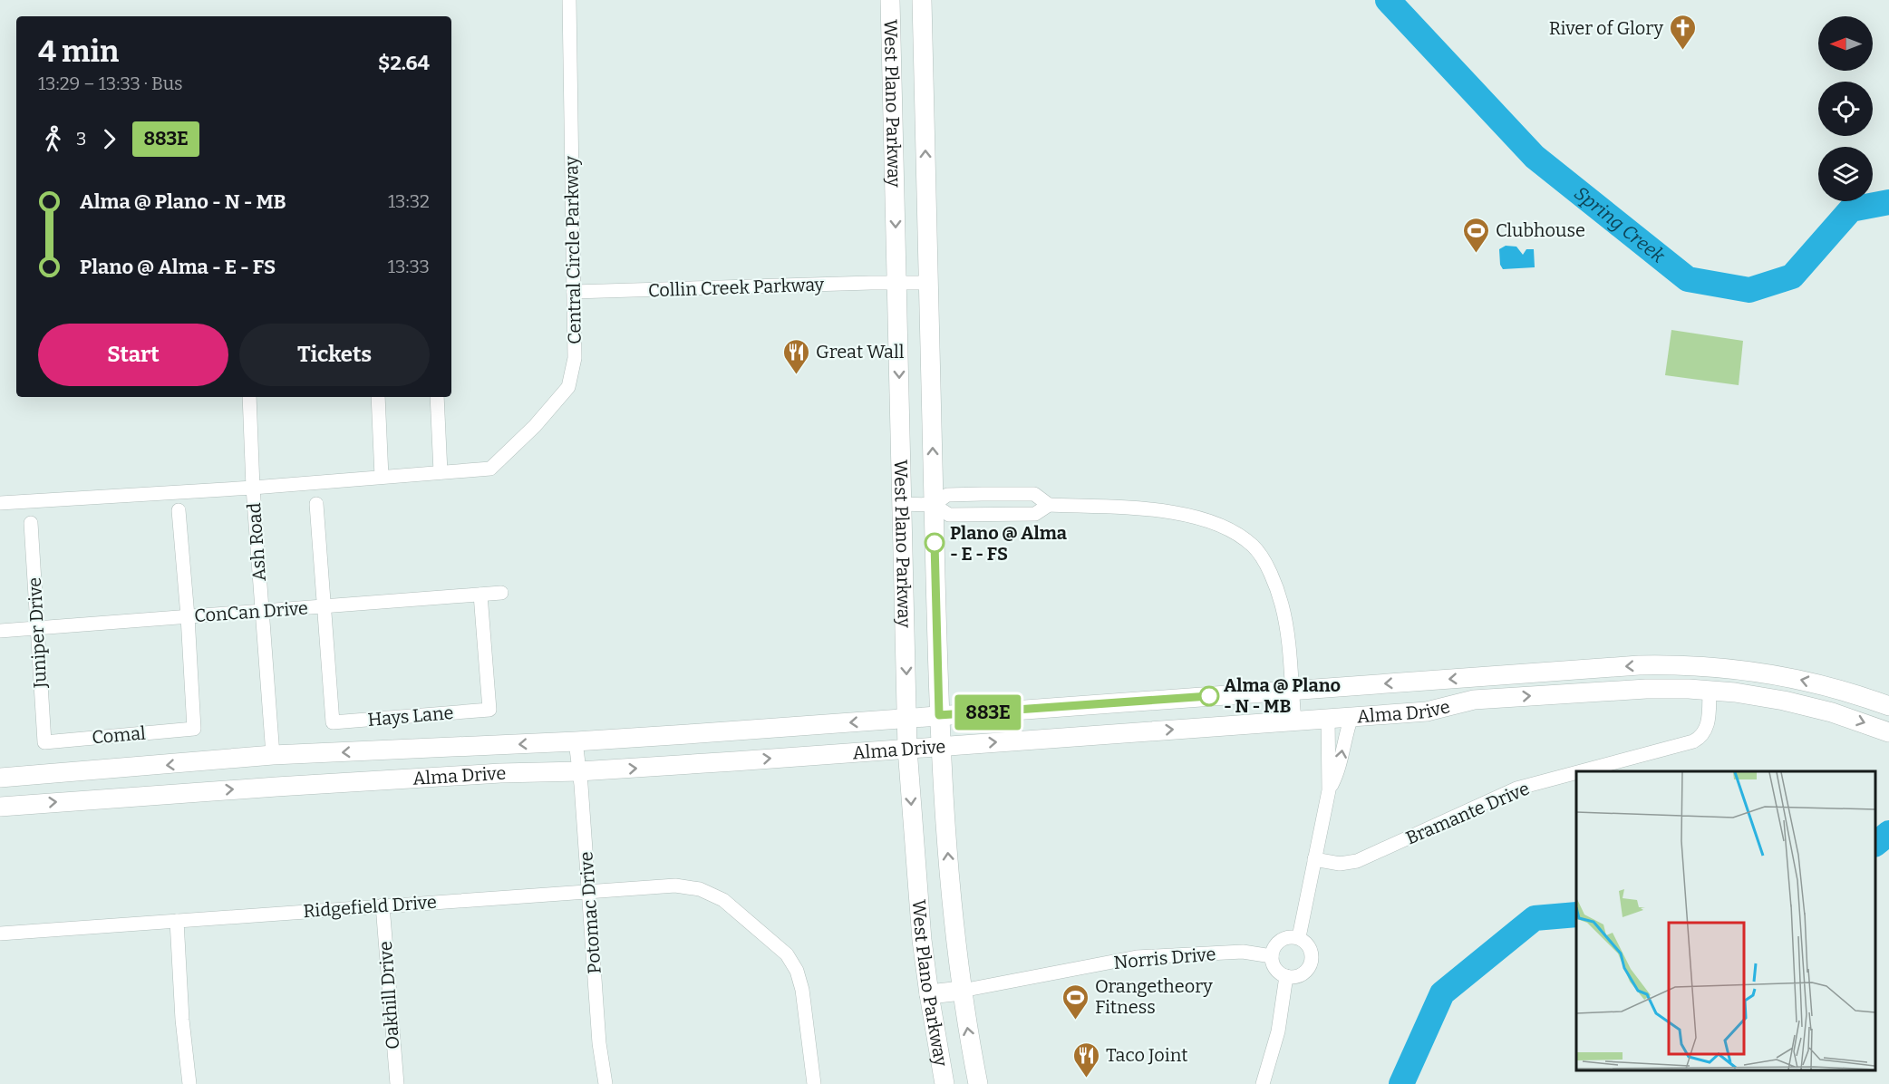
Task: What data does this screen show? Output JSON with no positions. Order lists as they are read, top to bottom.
{
  "streets": {
    "main road": ["West Plano Parkway", "Alma Drive"],
    "street": [
      "Central Circle Parkway",
      "Collin Creek Parkway",
      "Ash Road",
      "ConCan Drive",
      "Juniper Drive",
      "Hays Lane",
      "Comal",
      "Bramante Drive",
      "Ridgefield Drive",
      "Potomac Drive",
      "Norris Drive",
      "Oakhill Drive"
    ]
  },
  "crossings": [
    ["West Plano Parkway", "Collin Creek Parkway"],
    ["West Plano Parkway", "Alma Drive"],
    ["West Plano Parkway", "Norris Drive"],
    ["Central Circle Parkway", "Collin Creek Parkway"],
    ["Ash Road", "ConCan Drive"],
    ["Ash Road", "Alma Drive"],
    ["ConCan Drive", "Juniper Drive"],
    ["ConCan Drive", "Hays Lane"],
    ["ConCan Drive", "Comal"],
    ["Juniper Drive", "Comal"],
    ["Alma Drive", "Bramante Drive"],
    ["Alma Drive", "Potomac Drive"],
    ["Ridgefield Drive", "Potomac Drive"],
    ["Ridgefield Drive", "Oakhill Drive"]
  ],
  "water": ["Spring Creek"],
  "places": {
    "church": ["River of Glory"],
    "sports": ["Clubhouse", "Orangetheory Fitness"],
    "restaurant": ["Great Wall", "Taco Joint"],
    "other": ["Plano @ Alma - E - FS", "Alma @ Plano - N - MB"]
  },
  "lines": ["bus line 883E"],
  "north": "left",
  "page": {
    "on_map": "883E",
    "heading": ["4 min", "13:29 – 13:33 · Bus", "$2.64"],
    "legs": ["3", "883E"],
    "list": [
      {
        "name": "Alma @ Plano - N - MB",
        "value": "13:32"
      },
      {
        "name": "Plano @ Alma - E - FS",
        "value": "13:33"
      }
    ],
    "buttons": ["Start", "Tickets"]
  }
}
